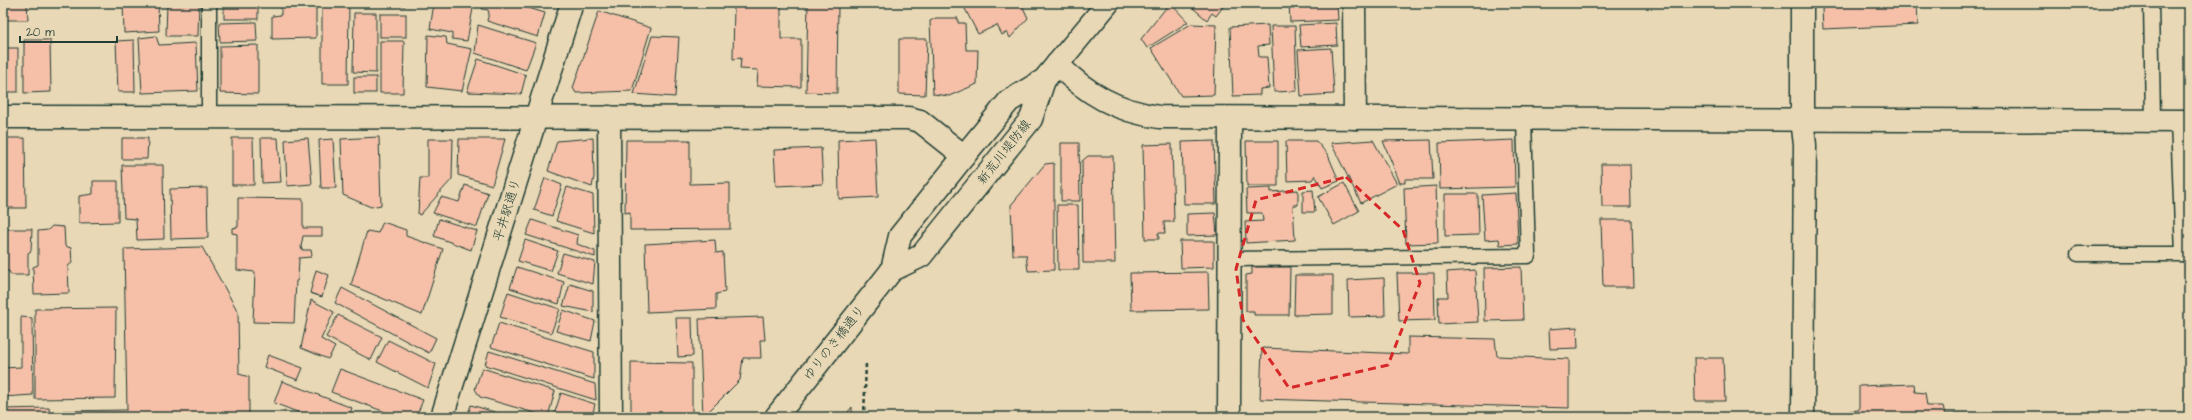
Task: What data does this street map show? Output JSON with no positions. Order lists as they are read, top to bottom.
{
  "streets": {
    "street": ["新荒川堤防線", "平井駅通り", "ゆりのき橋通り"]
  },
  "crossings": [
    ["新荒川堤防線", "ゆりのき橋通り"]
  ],
  "scale_bar": "20 m"
}
